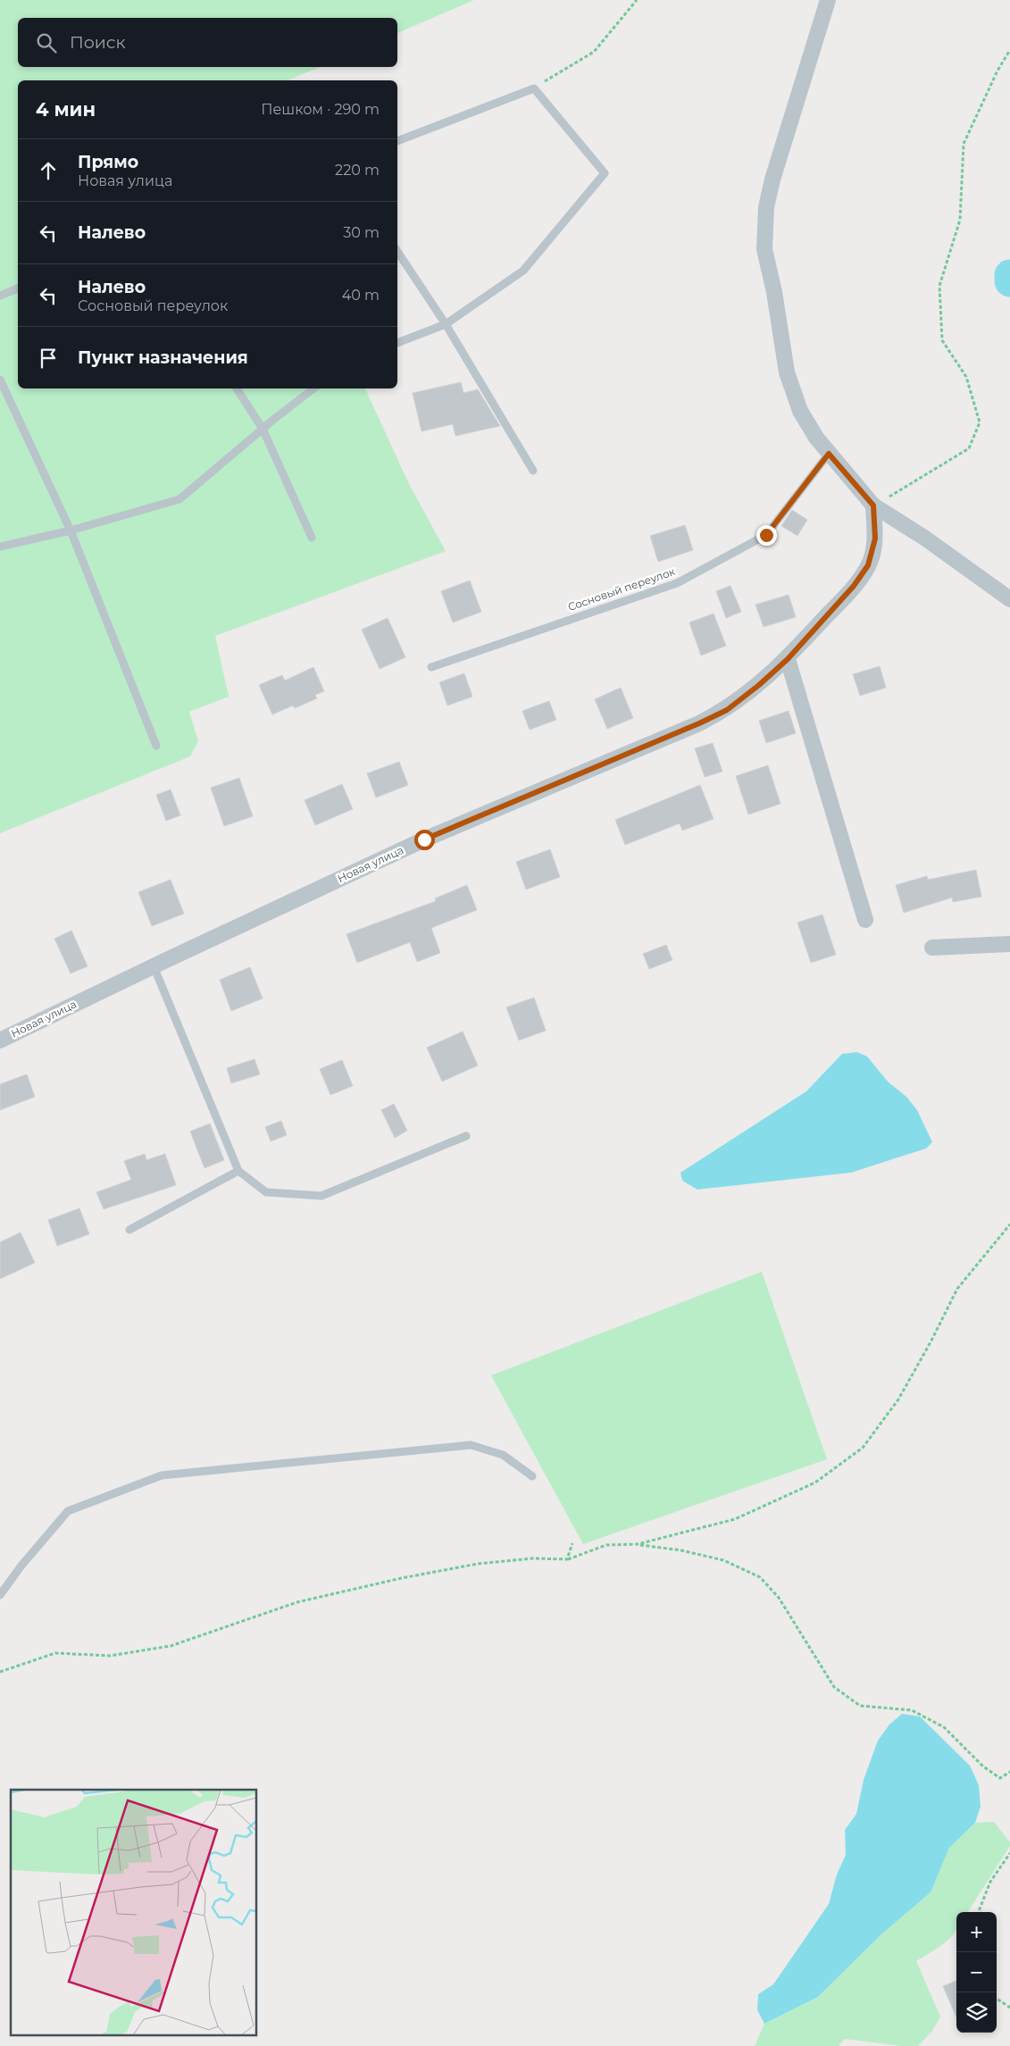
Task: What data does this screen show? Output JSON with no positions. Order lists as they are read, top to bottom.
{
  "streets": {
    "street": ["Новая улица"],
    "lane": ["Сосновый переулок"]
  },
  "page": {
    "search": "Поиск",
    "heading": ["4 мин", "Пешком · 290 m"],
    "list": [
      ["Прямо", "Новая улица", "220 m"],
      ["Налево", "30 m"],
      ["Налево", "Сосновый переулок", "40 m"],
      "Пункт назначения"
    ],
    "map_buttons": ["+", "−"]
  }
}
